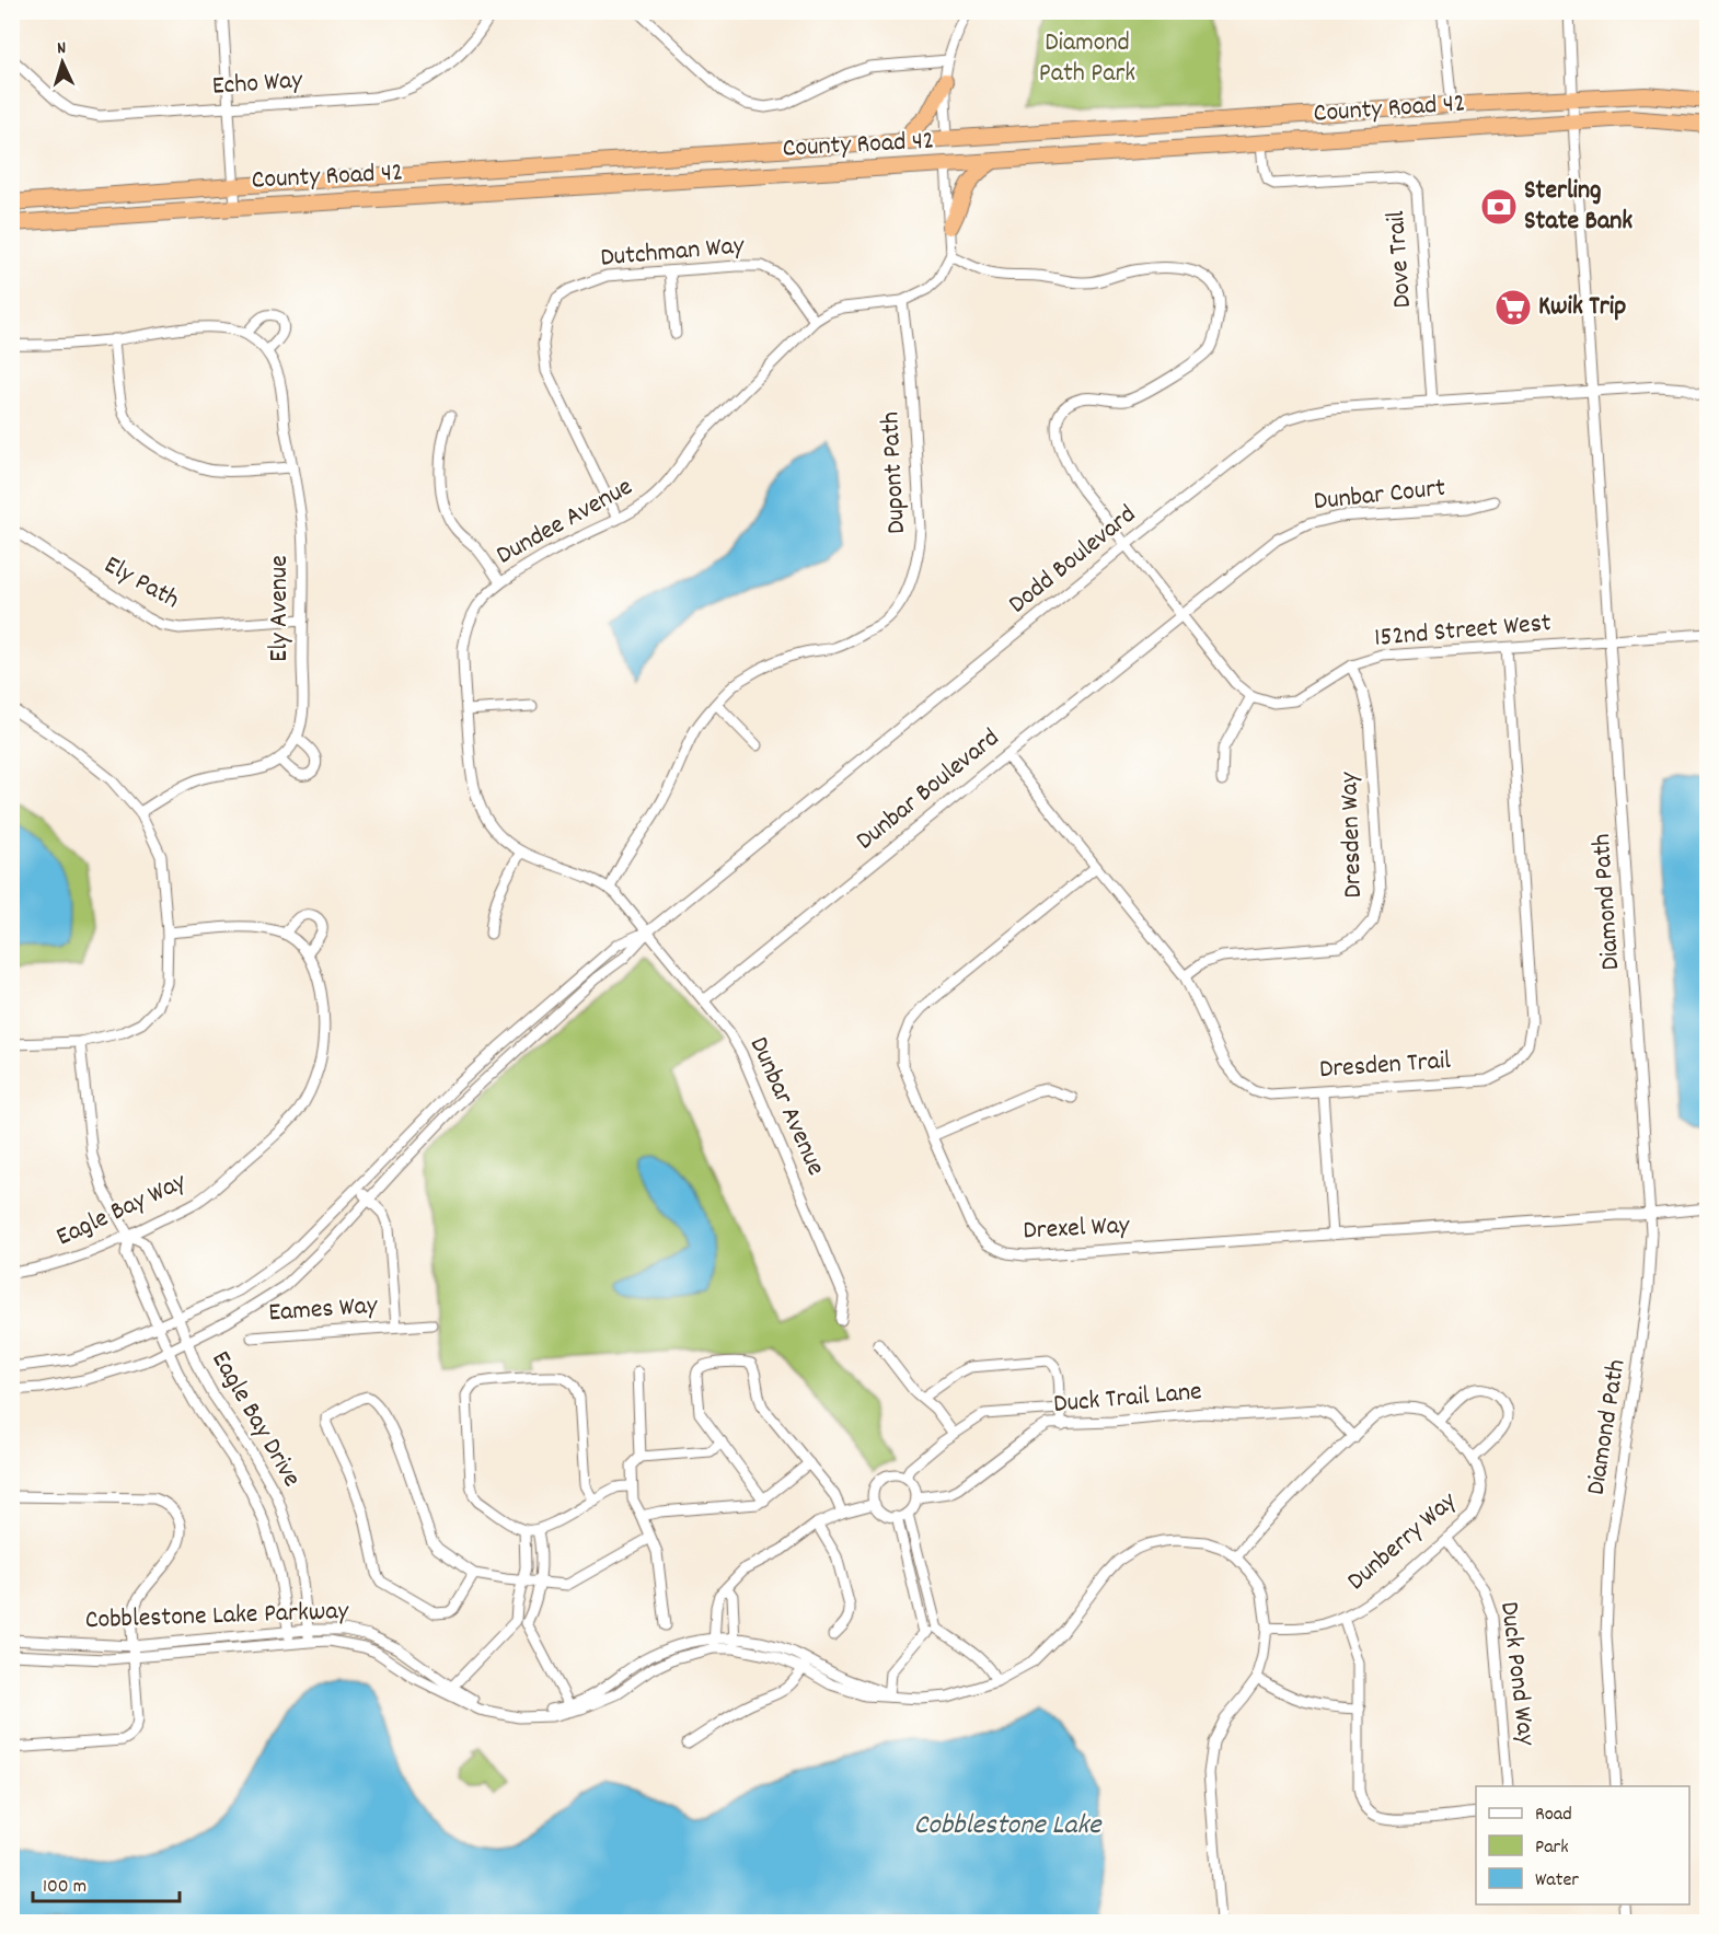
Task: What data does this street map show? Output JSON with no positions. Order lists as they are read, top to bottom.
{
  "streets": {
    "highway": ["County Road 42"],
    "street": [
      "Echo Way",
      "Dutchman Way",
      "Dove Trail",
      "Dupont Path",
      "Dunbar Court",
      "Dundee Avenue",
      "Dodd Boulevard",
      "Ely Path",
      "Ely Avenue",
      "152nd Street West",
      "Dunbar Boulevard",
      "Dresden Way",
      "Diamond Path",
      "Dresden Trail",
      "Dunbar Avenue",
      "Eagle Bay Way",
      "Drexel Way",
      "Eames Way",
      "Duck Trail Lane",
      "Eagle Bay Drive",
      "Dunberry Way",
      "Cobblestone Lake Parkway",
      "Duck Pond Way"
    ]
  },
  "crossings": [
    ["County Road 42", "Dove Trail"],
    ["County Road 42", "Diamond Path"],
    ["Dutchman Way", "Dundee Avenue"],
    ["Dove Trail", "Dodd Boulevard"],
    ["Dupont Path", "Dundee Avenue"],
    ["Dunbar Court", "Dunbar Boulevard"],
    ["Dundee Avenue", "Dodd Boulevard"],
    ["Dundee Avenue", "Dunbar Avenue"],
    ["Dodd Boulevard", "Diamond Path"],
    ["Dodd Boulevard", "Dunbar Avenue"],
    ["Ely Path", "Ely Avenue"],
    ["152nd Street West", "Dresden Way"],
    ["152nd Street West", "Diamond Path"],
    ["152nd Street West", "Dresden Trail"],
    ["Dunbar Boulevard", "Dresden Trail"],
    ["Dunbar Boulevard", "Dunbar Avenue"],
    ["Dresden Way", "Dresden Trail"],
    ["Diamond Path", "Drexel Way"],
    ["Dresden Trail", "Drexel Way"],
    ["Eagle Bay Way", "Eagle Bay Drive"],
    ["Duck Trail Lane", "Dunberry Way"],
    ["Eagle Bay Drive", "Cobblestone Lake Parkway"],
    ["Dunberry Way", "Cobblestone Lake Parkway"],
    ["Dunberry Way", "Duck Pond Way"]
  ],
  "water": ["Cobblestone Lake"],
  "parks": ["Diamond Path Park"],
  "places": {
    "bank": ["Sterling State Bank"],
    "supermarket": ["Kwik Trip"]
  },
  "legend": ["Road", "Park", "Water"],
  "scale_bar": "100 m",
  "north": "top"
}
